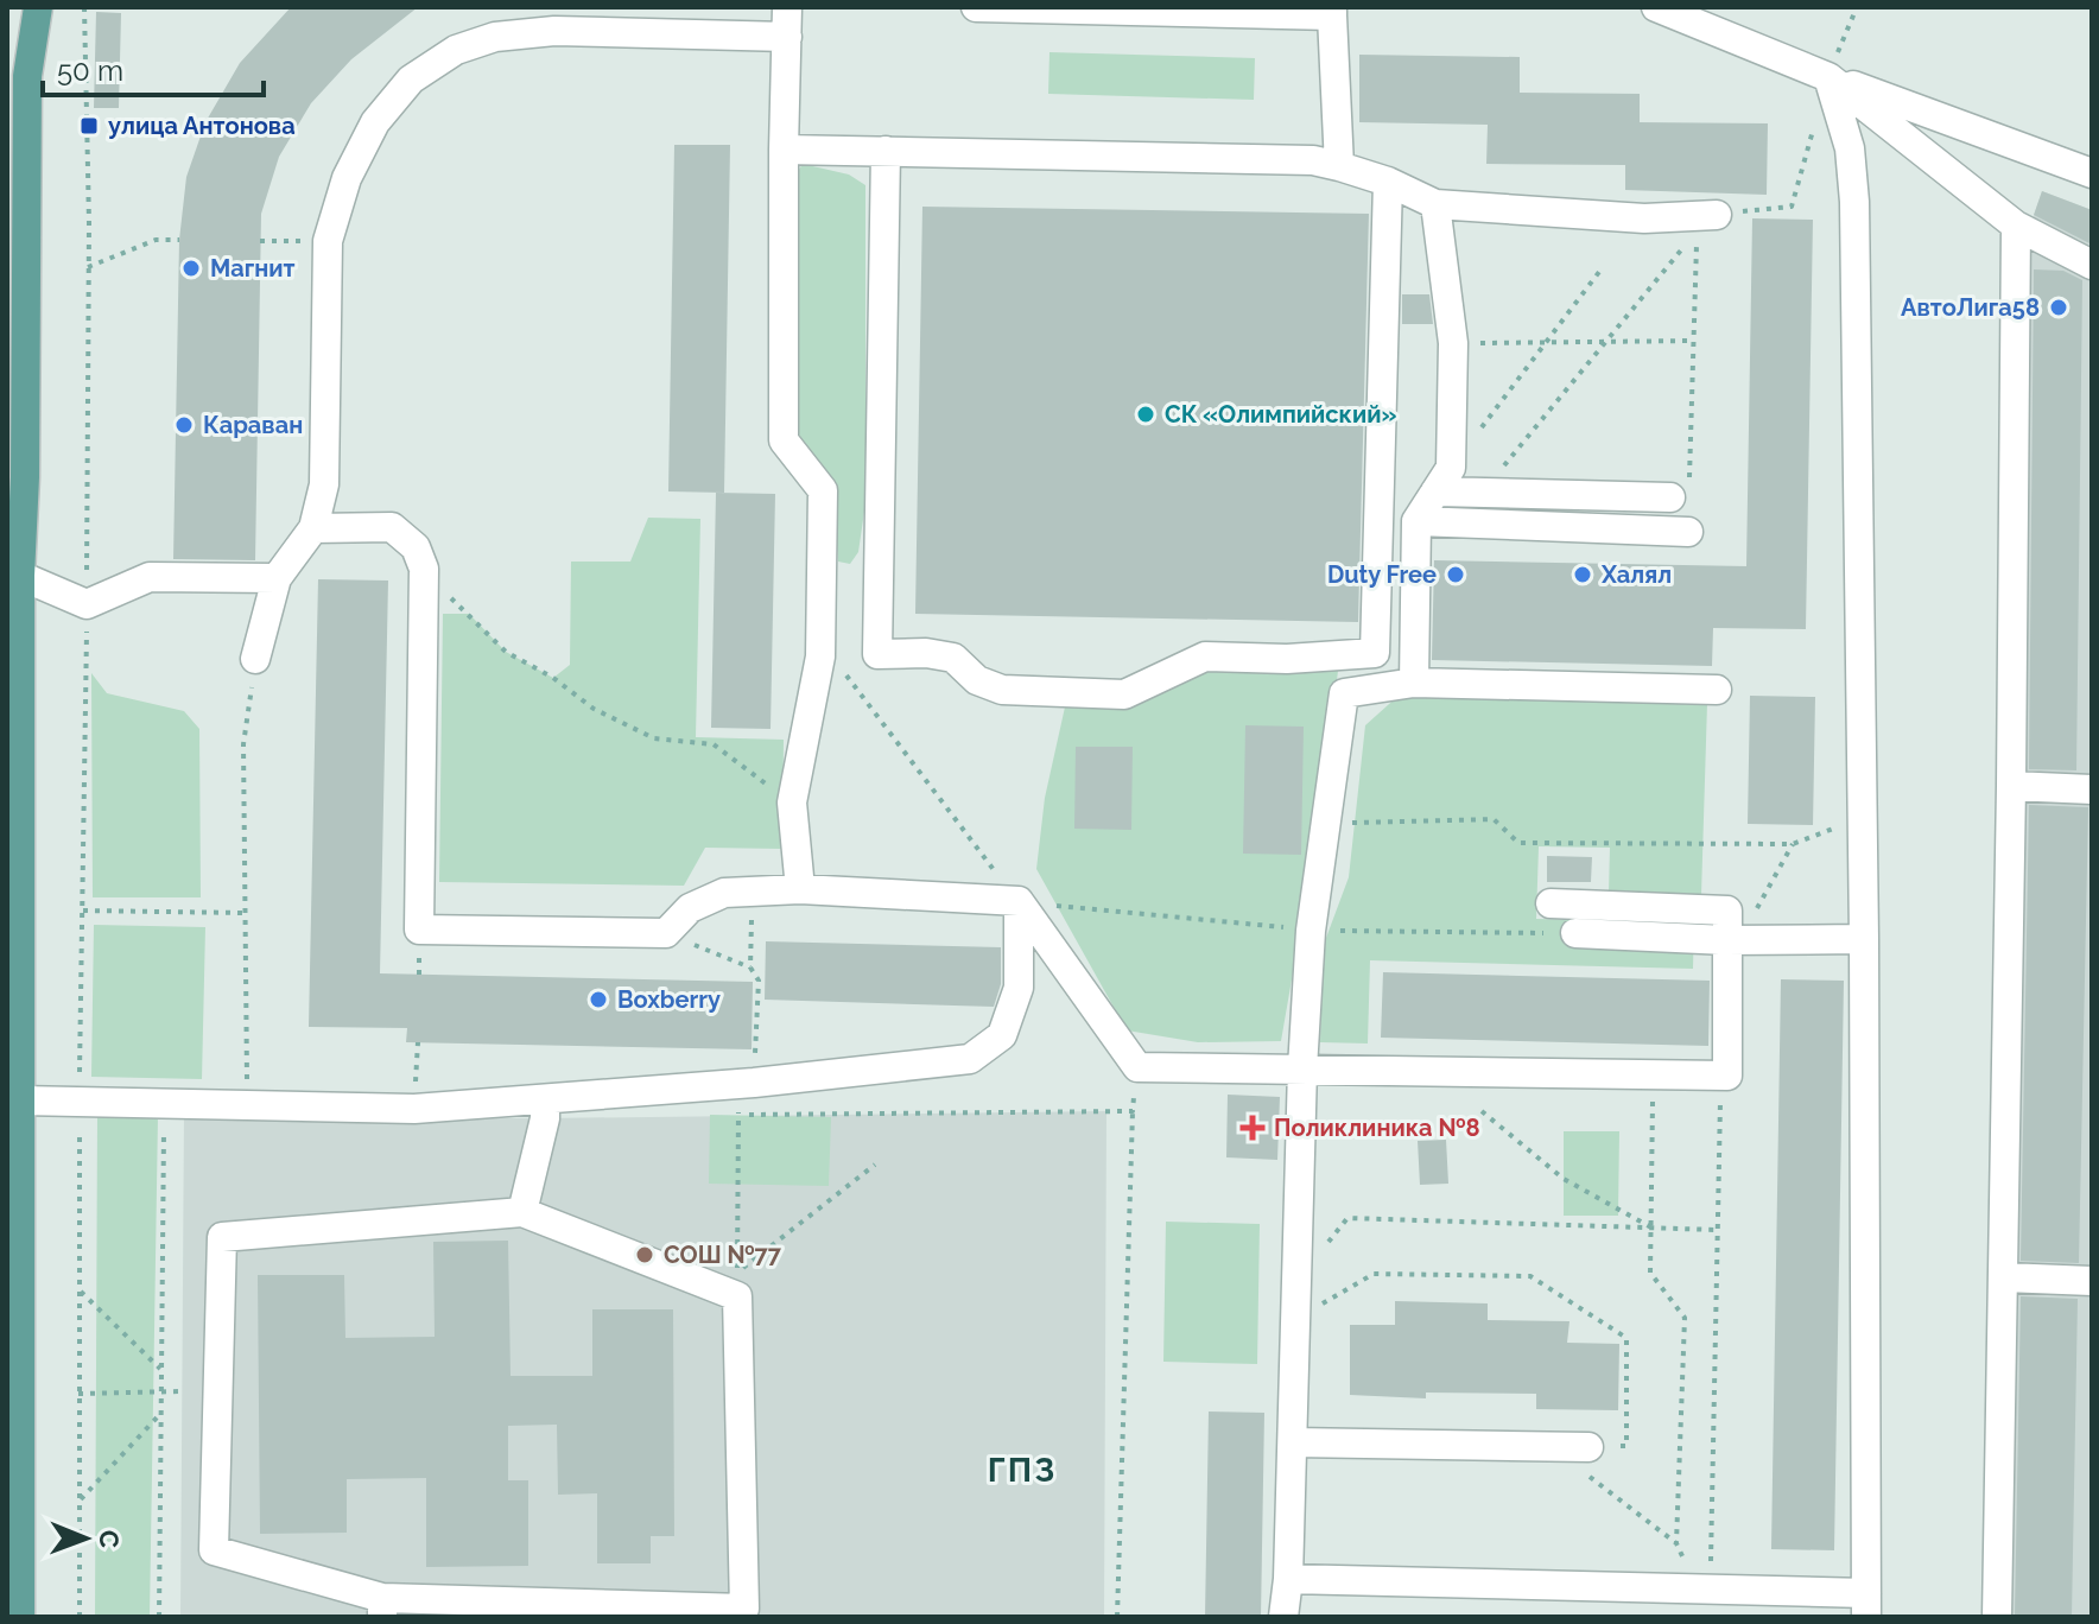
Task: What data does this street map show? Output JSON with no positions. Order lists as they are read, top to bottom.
{
  "districts": ["ГПЗ"],
  "places": {
    "transit": ["улица Антонова"],
    "other": [
      "Магнит",
      "АвтоЛига58",
      "СК «Олимпийский»",
      "Караван",
      "Duty Free",
      "Халял",
      "Boxberry",
      "СОШ №77"
    ],
    "health": ["Поликлиника №8"]
  },
  "scale_bar": "50 m",
  "north": "right"
}
